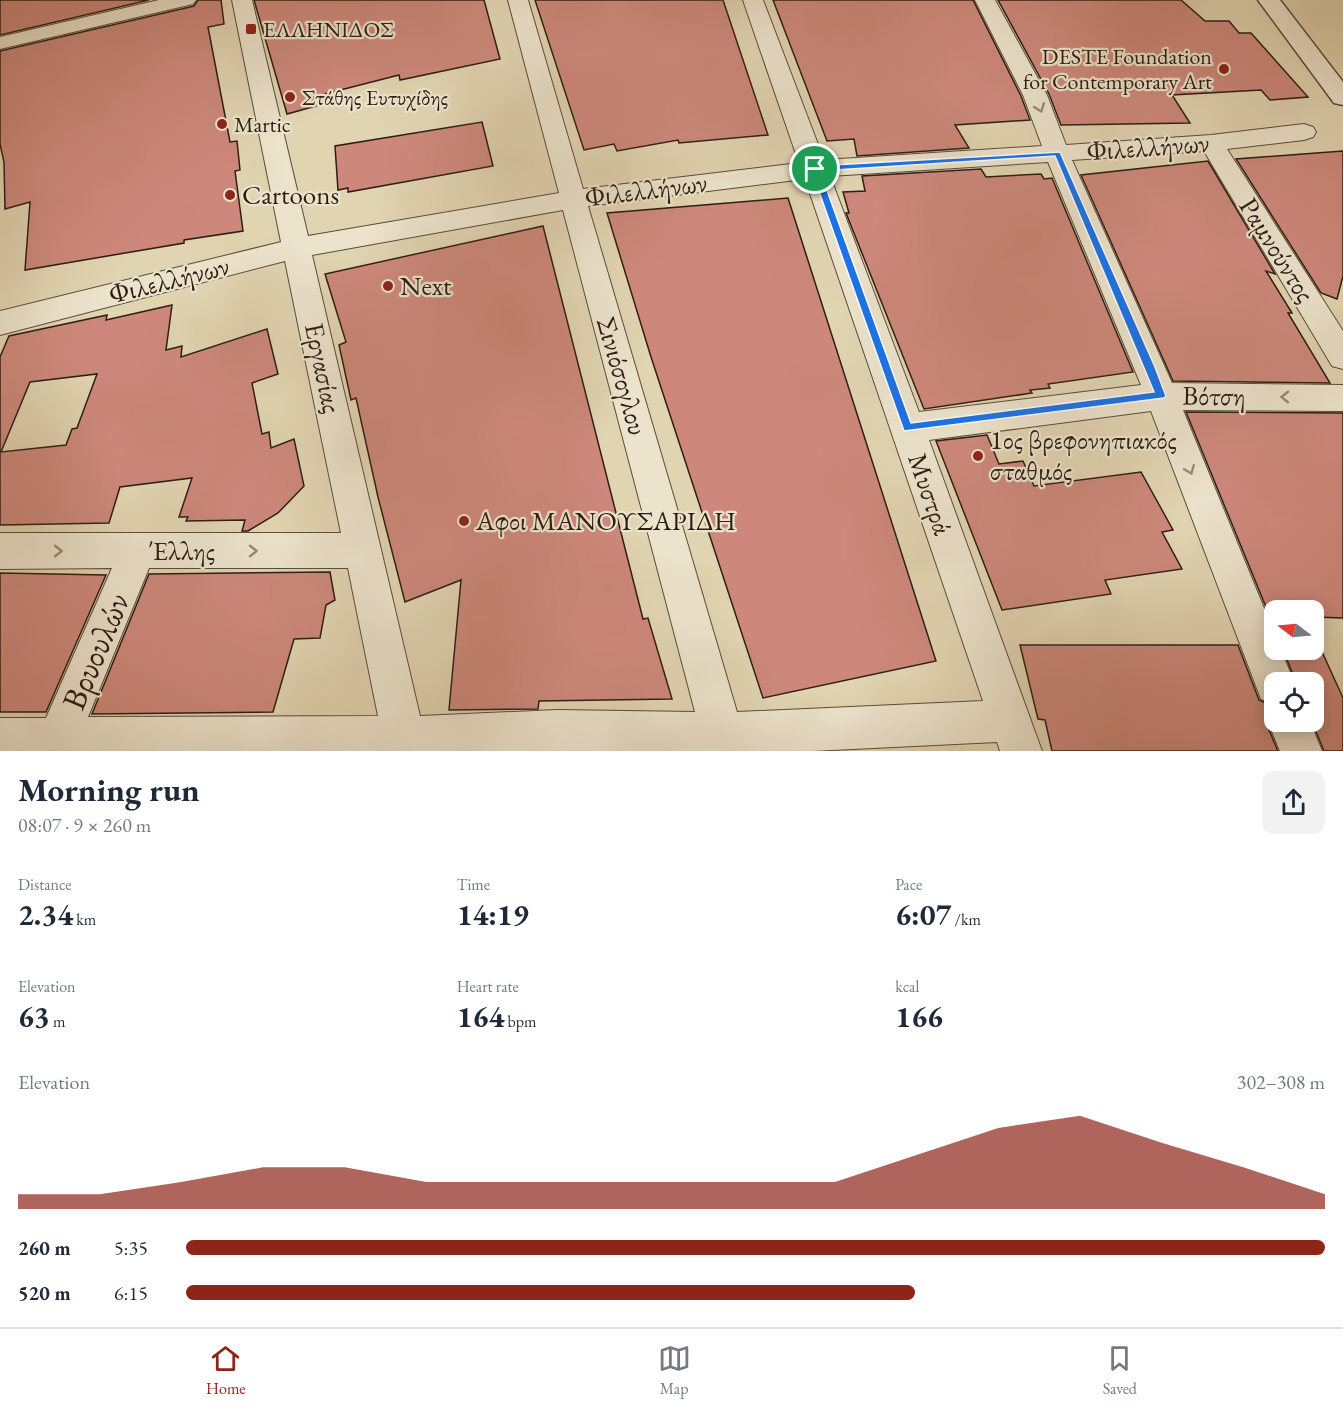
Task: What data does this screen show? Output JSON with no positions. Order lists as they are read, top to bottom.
{
  "streets": {
    "street": [
      "Φιλελλήνων",
      "Ραμνούντος",
      "Εργασίας",
      "Σινιόσογλου",
      "Βότση",
      "Μυστρά",
      "Έλλης",
      "Βρυουλών"
    ]
  },
  "crossings": [
    ["Φιλελλήνων", "Ραμνούντος"],
    ["Φιλελλήνων", "Εργασίας"],
    ["Φιλελλήνων", "Σινιόσογλου"],
    ["Φιλελλήνων", "Μυστρά"],
    ["Εργασίας", "Έλλης"],
    ["Βότση", "Μυστρά"],
    ["Έλλης", "Βρυουλών"]
  ],
  "one_way": ["Βότση"],
  "places": {
    "transit": ["ΕΛΛΗΝΙΔΟΣ"],
    "other": [
      "DESTE Foundation for Contemporary Art",
      "Στάθης Ευτυχίδης",
      "Martic",
      "Cartoons",
      "Next",
      "1ος βρεφονηπιακός σταθμός",
      "Αφοι ΜΑΝΟΥΣΑΡΙΔΗ"
    ]
  },
  "north": "left",
  "page": {
    "heading": ["Morning run", "08:07 · 9 × 260 m"],
    "stats": [
      ["Distance", "2.34 km"],
      ["Time", "14:19"],
      ["Pace", "6:07 /km"],
      ["Elevation", "63 m"],
      ["Heart rate", "164 bpm"],
      ["kcal", "166"]
    ],
    "chart": ["Elevation", "302–308 m"],
    "list": [
      {
        "name": "260 m",
        "note": "5:35"
      },
      {
        "name": "520 m",
        "note": "6:15"
      }
    ],
    "tabs": ["Home", "Map", "Saved"]
  }
}
